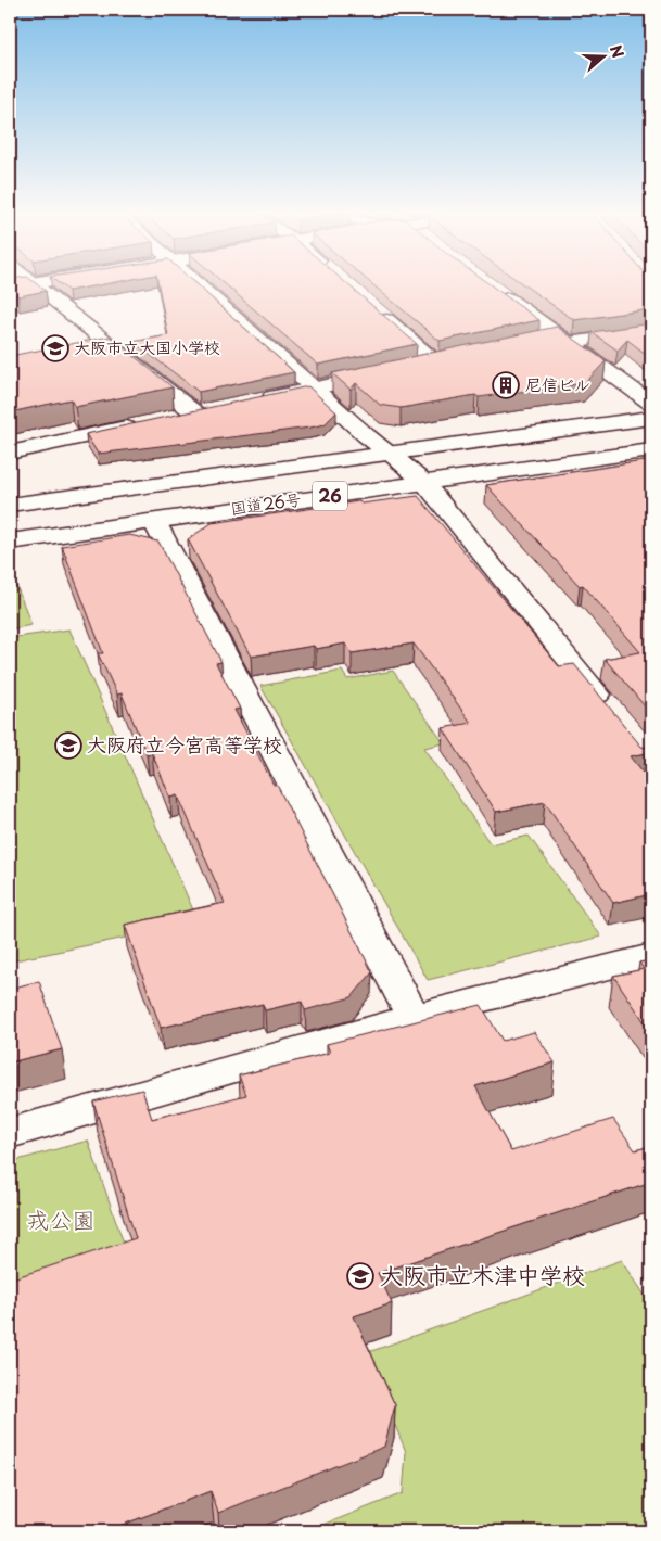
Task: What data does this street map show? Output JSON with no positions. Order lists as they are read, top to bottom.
{
  "streets": {
    "main road": ["26", "国道26号"]
  },
  "parks": ["戎公園"],
  "places": {
    "school or university": ["大阪市立大国小学校", "大阪府立今宮高等学校", "大阪市立木津中学校"],
    "building": ["尼信ビル"]
  },
  "north": "right"
}
